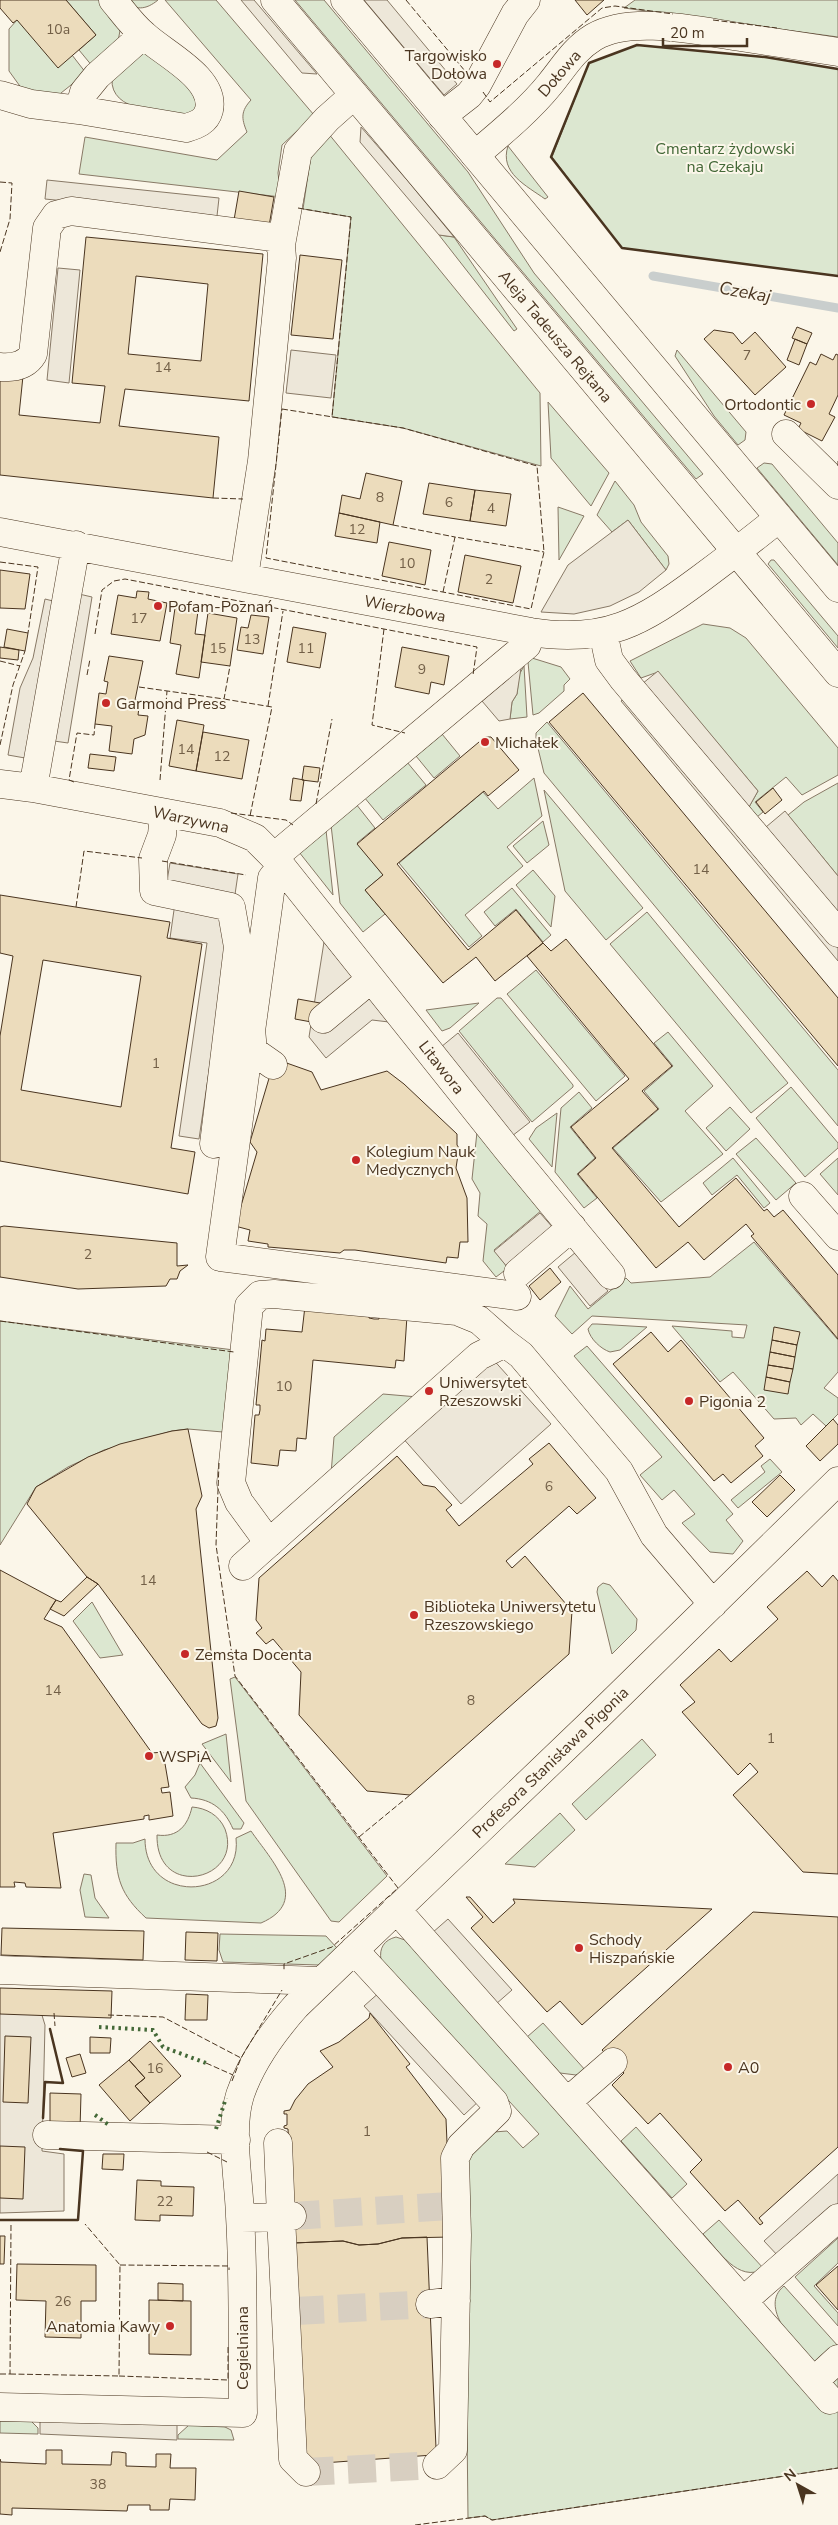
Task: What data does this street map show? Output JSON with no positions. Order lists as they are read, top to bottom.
{
  "streets": {
    "street": [
      "Dołowa",
      "Aleja Tadeusza Rejtana",
      "Wierzbowa",
      "Warzywna",
      "Litawora",
      "Profesora Stanisława Pigonia",
      "Cegielniana"
    ]
  },
  "crossings": [
    ["Aleja Tadeusza Rejtana", "Wierzbowa"],
    ["Warzywna", "Litawora"],
    ["Profesora Stanisława Pigonia", "Cegielniana"]
  ],
  "water": ["Czekaj"],
  "parks": ["Cmentarz żydowski na Czekaju"],
  "places": [
    "Targowisko Dołowa",
    "Ortodontic",
    "Pofam-Poznań",
    "Garmond Press",
    "Michałek",
    "Kolegium Nauk Medycznych",
    "Uniwersytet Rzeszowski",
    "Pigonia 2",
    "Biblioteka Uniwersytetu Rzeszowskiego",
    "Zemsta Docenta",
    "WSPiA",
    "Schody Hiszpańskie",
    "A0",
    "Anatomia Kawy"
  ],
  "house_numbers": [
    "10a",
    "7",
    "14",
    "8",
    "6",
    "4",
    "12",
    "10",
    "2",
    "17",
    "13",
    "15",
    "11",
    "9",
    "14",
    "12",
    "14",
    "1",
    "2",
    "10",
    "6",
    "14",
    "14",
    "8",
    "1",
    "16",
    "1",
    "22",
    "26",
    "38"
  ],
  "scale_bar": "20 m",
  "north": "top left"
}
